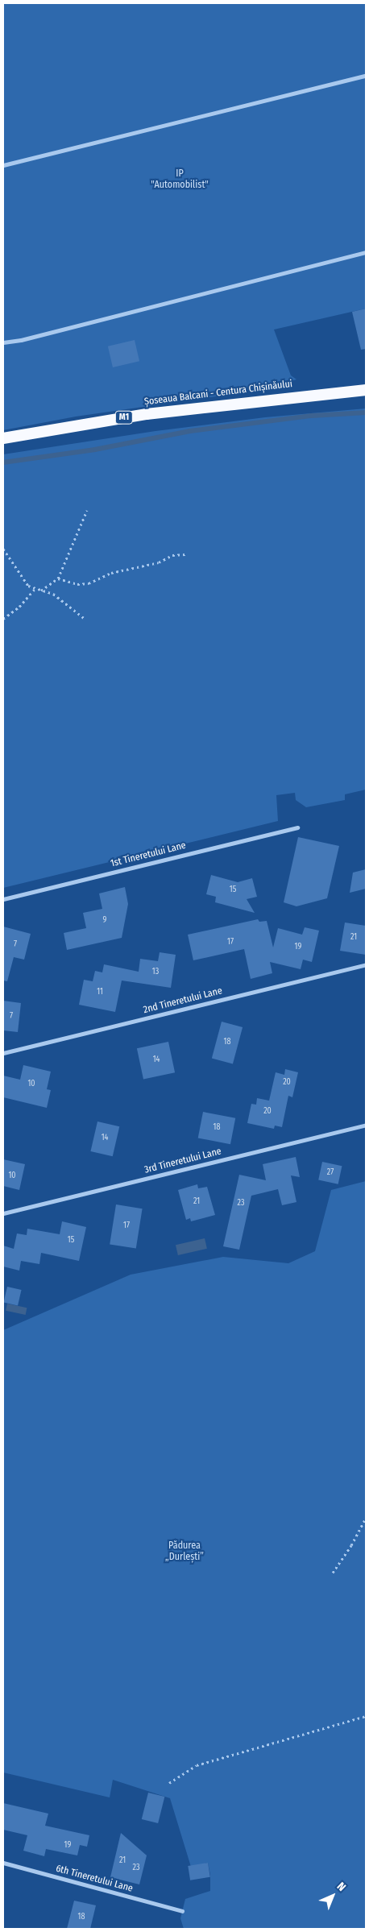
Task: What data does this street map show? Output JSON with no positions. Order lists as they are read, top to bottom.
{
  "streets": {
    "highway": ["Șoseaua Balcani - Centura Chișinăului", "M1"],
    "street": [
      "1st Tineretului Lane",
      "2nd Tineretului Lane",
      "3rd Tineretului Lane",
      "6th Tineretului Lane"
    ]
  },
  "parks": ["IP \"Automobilist\"", "Pădurea „Durlești”"],
  "house_numbers": [
    "15",
    "9",
    "21",
    "17",
    "7",
    "19",
    "13",
    "11",
    "7",
    "18",
    "14",
    "20",
    "10",
    "20",
    "18",
    "14",
    "27",
    "10",
    "21",
    "23",
    "17",
    "15",
    "19",
    "21",
    "23",
    "18"
  ],
  "north": "top right"
}
